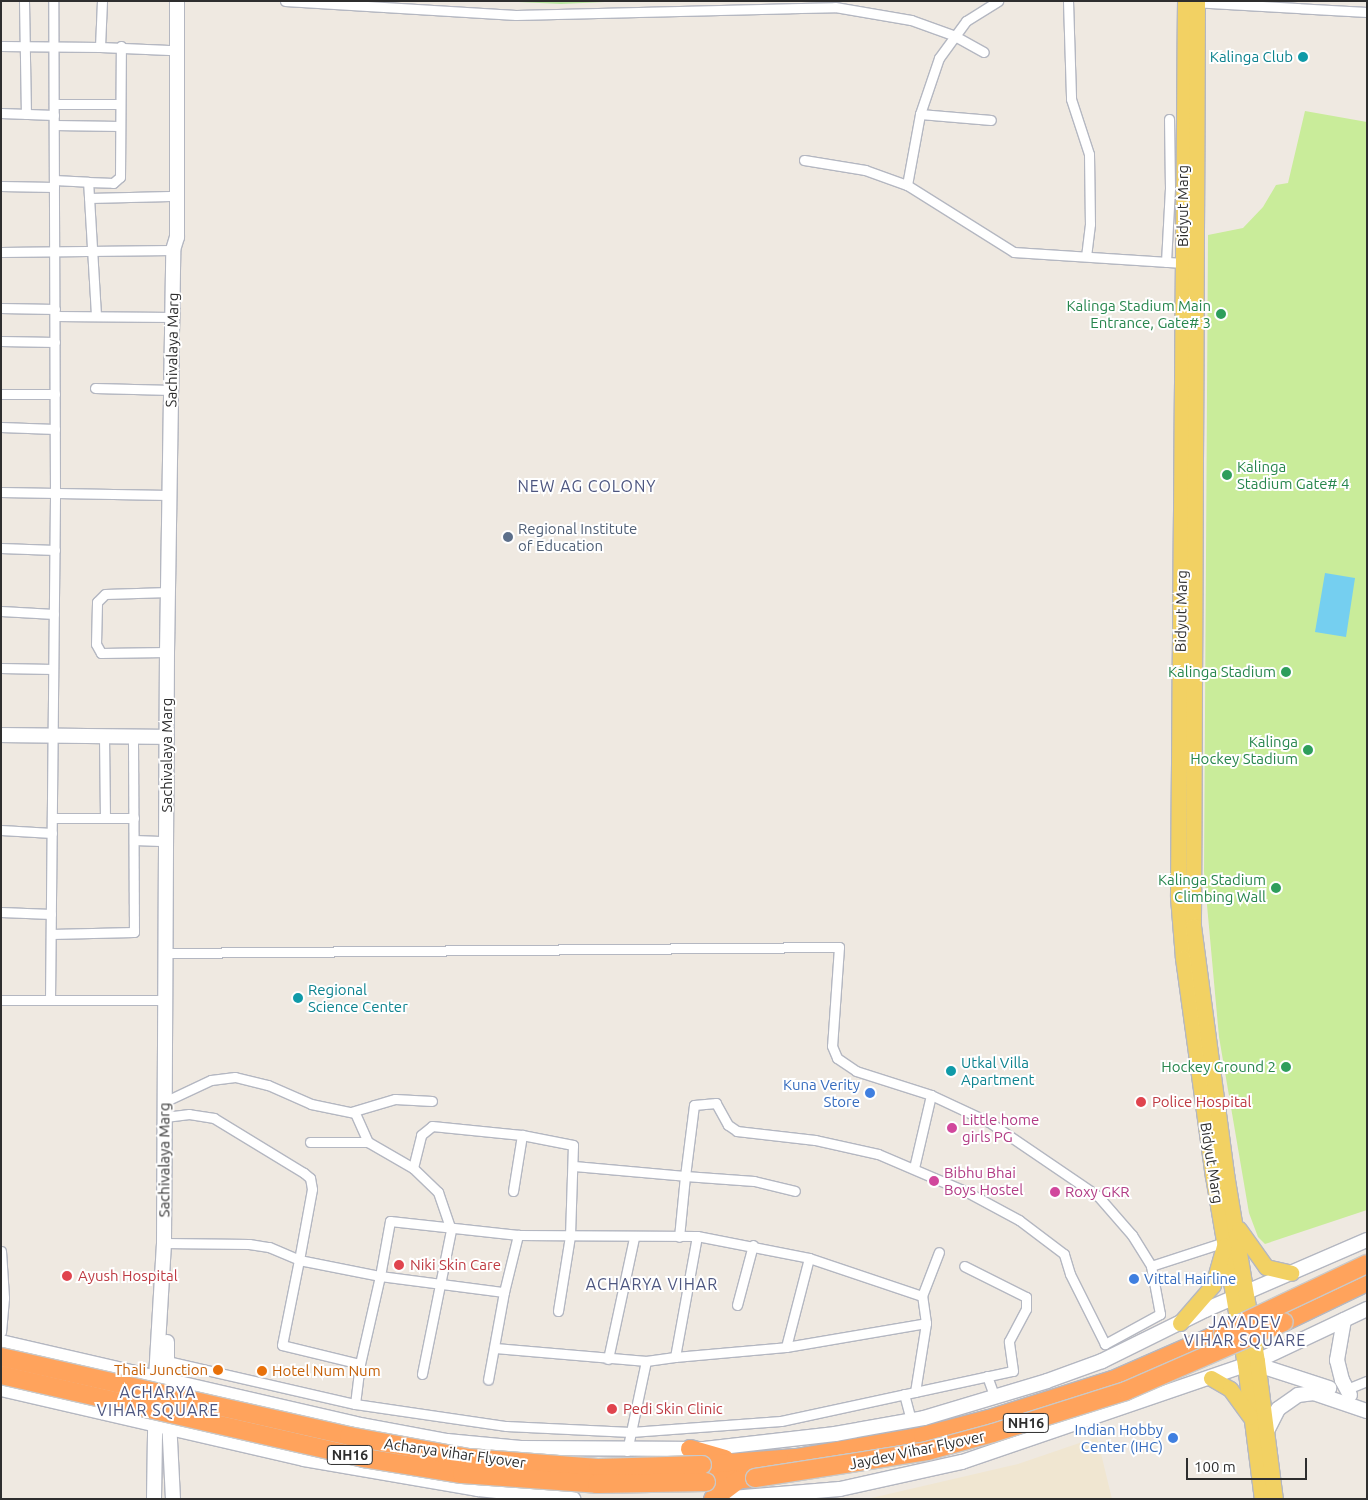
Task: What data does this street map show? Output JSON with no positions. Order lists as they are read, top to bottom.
{
  "streets": {
    "highway": ["NH16", "Jaydev Vihar Flyover", "Acharya vihar Flyover"],
    "main road": ["Bidyut Marg"],
    "street": ["Sachivalaya Marg"]
  },
  "crossings": [
    ["Jaydev Vihar Flyover", "Acharya vihar Flyover"]
  ],
  "districts": [
    "NEW AG COLONY",
    "ACHARYA VIHAR",
    "JAYADEV VIHAR SQUARE",
    "ACHARYA VIHAR SQUARE"
  ],
  "places": [
    "Kalinga Club",
    "Kalinga Stadium Main Entrance, Gate# 3",
    "Kalinga Stadium Gate# 4",
    "Regional Institute of Education",
    "Kalinga Stadium",
    "Kalinga Hockey Stadium",
    "Kalinga Stadium Climbing Wall",
    "Regional Science Center",
    "Hockey Ground 2",
    "Utkal Villa Apartment",
    "Kuna Verity Store",
    "Police Hospital",
    "Little home girls PG",
    "Bibhu Bhai Boys Hostel",
    "Roxy GKR",
    "Niki Skin Care",
    "Ayush Hospital",
    "Vittal Hairline",
    "Thali Junction",
    "Hotel Num Num",
    "Pedi Skin Clinic",
    "Indian Hobby Center (IHC)"
  ],
  "scale_bar": "100 m"
}
